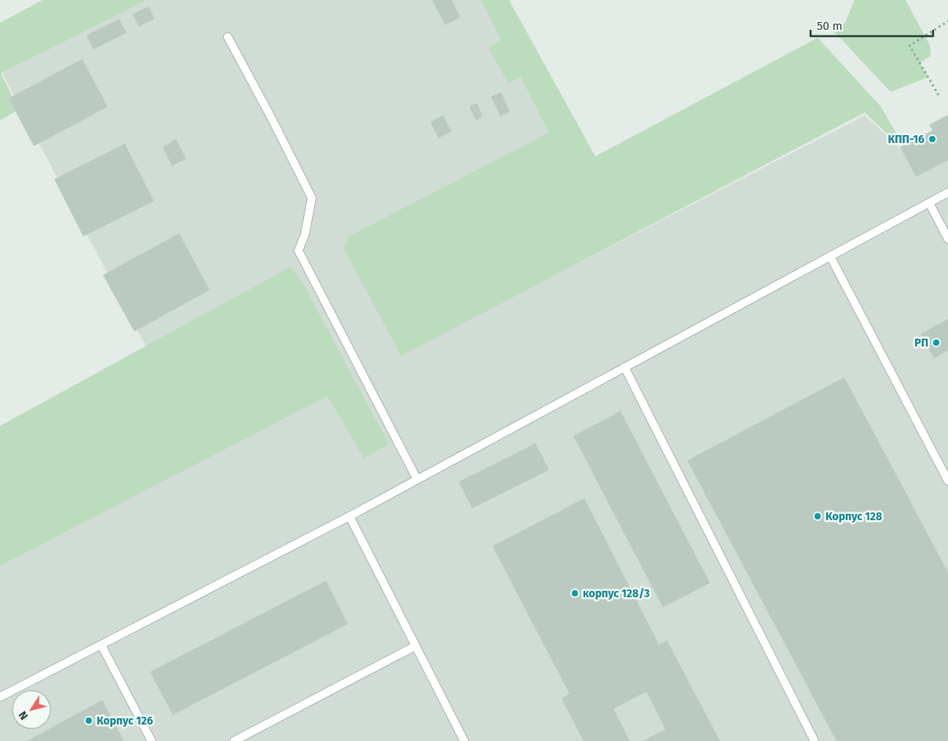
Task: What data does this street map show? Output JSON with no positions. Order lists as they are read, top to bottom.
{
  "places": [
    "КПП-16",
    "РП",
    "Корпус 128",
    "корпус 128/3",
    "Корпус 126"
  ],
  "scale_bar": "50 m",
  "north": "bottom left"
}
